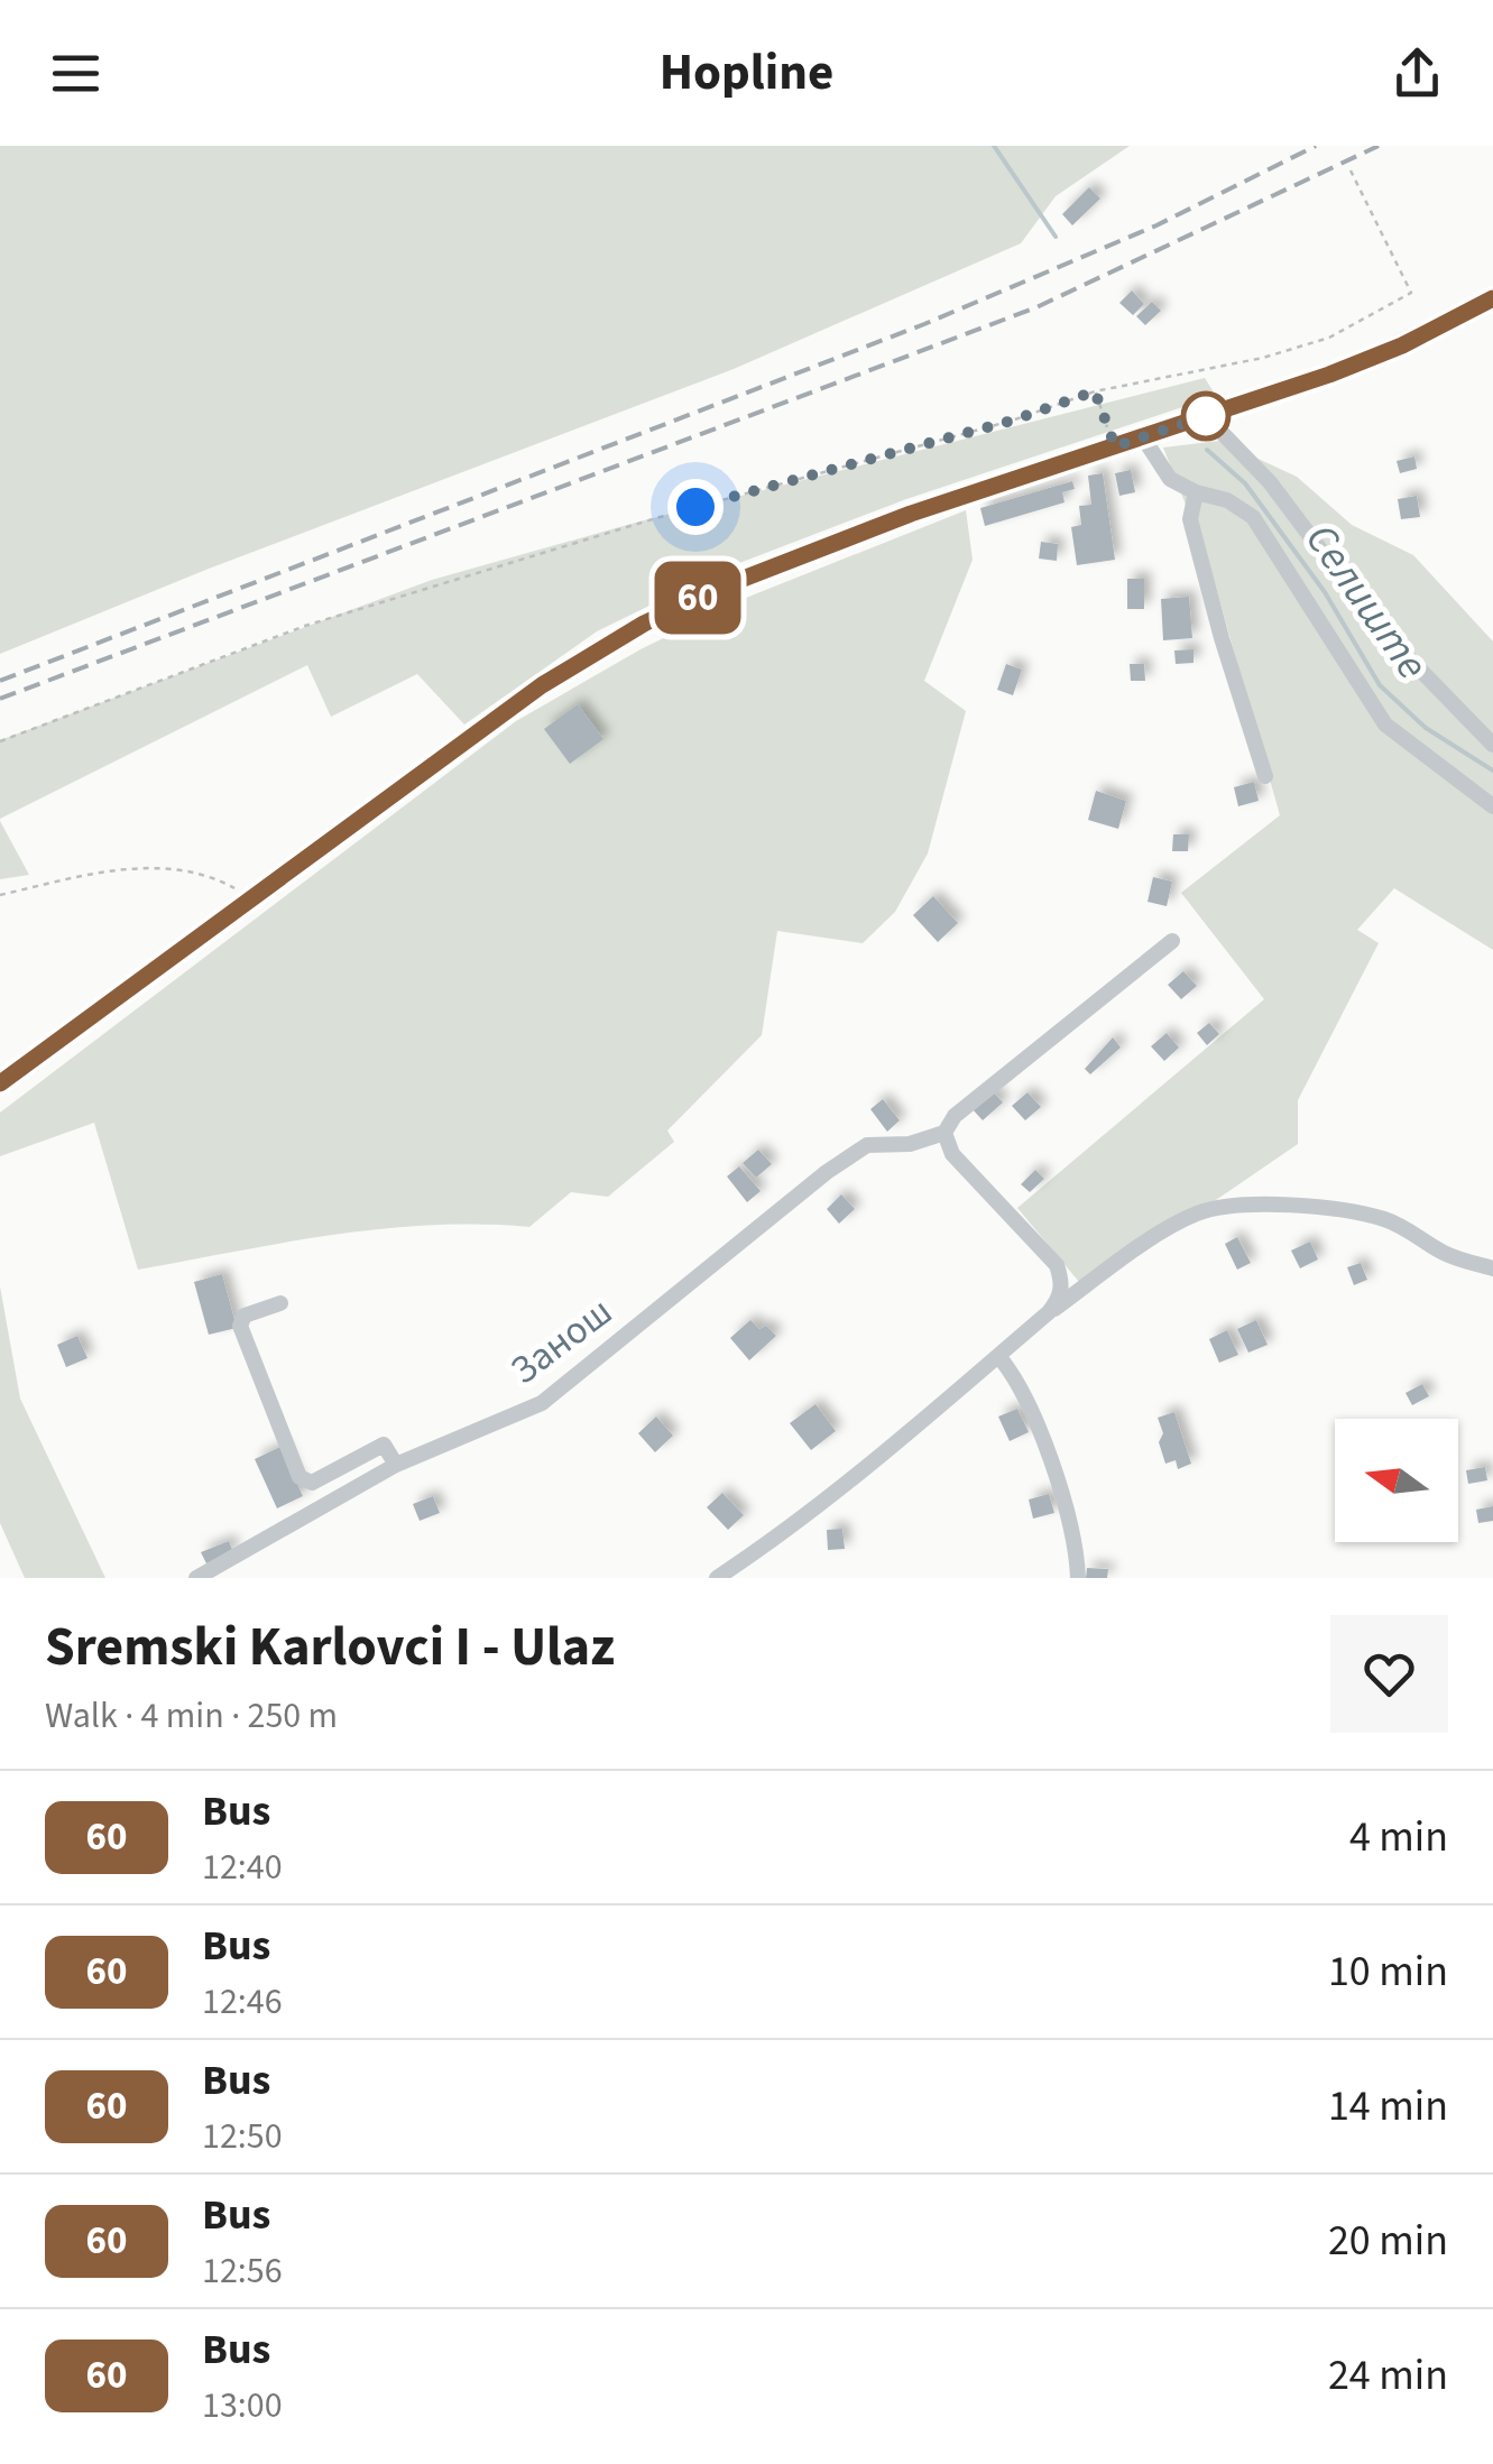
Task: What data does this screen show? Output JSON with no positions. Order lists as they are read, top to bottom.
{
  "streets": {
    "street": ["Занош"]
  },
  "water": ["Селиште"],
  "lines": ["bus line 60"],
  "north": "left",
  "page": {
    "header": "Hopline",
    "on_map": "60",
    "heading": ["Sremski Karlovci I - Ulaz", "Walk · 4 min · 250 m"],
    "list": [
      {
        "mark": "60",
        "name": "Bus",
        "note": "12:40",
        "value": "4 min"
      },
      {
        "mark": "60",
        "name": "Bus",
        "note": "12:46",
        "value": "10 min"
      },
      {
        "mark": "60",
        "name": "Bus",
        "note": "12:50",
        "value": "14 min"
      },
      {
        "mark": "60",
        "name": "Bus",
        "note": "12:56",
        "value": "20 min"
      },
      {
        "mark": "60",
        "name": "Bus",
        "note": "13:00",
        "value": "24 min"
      }
    ]
  }
}
